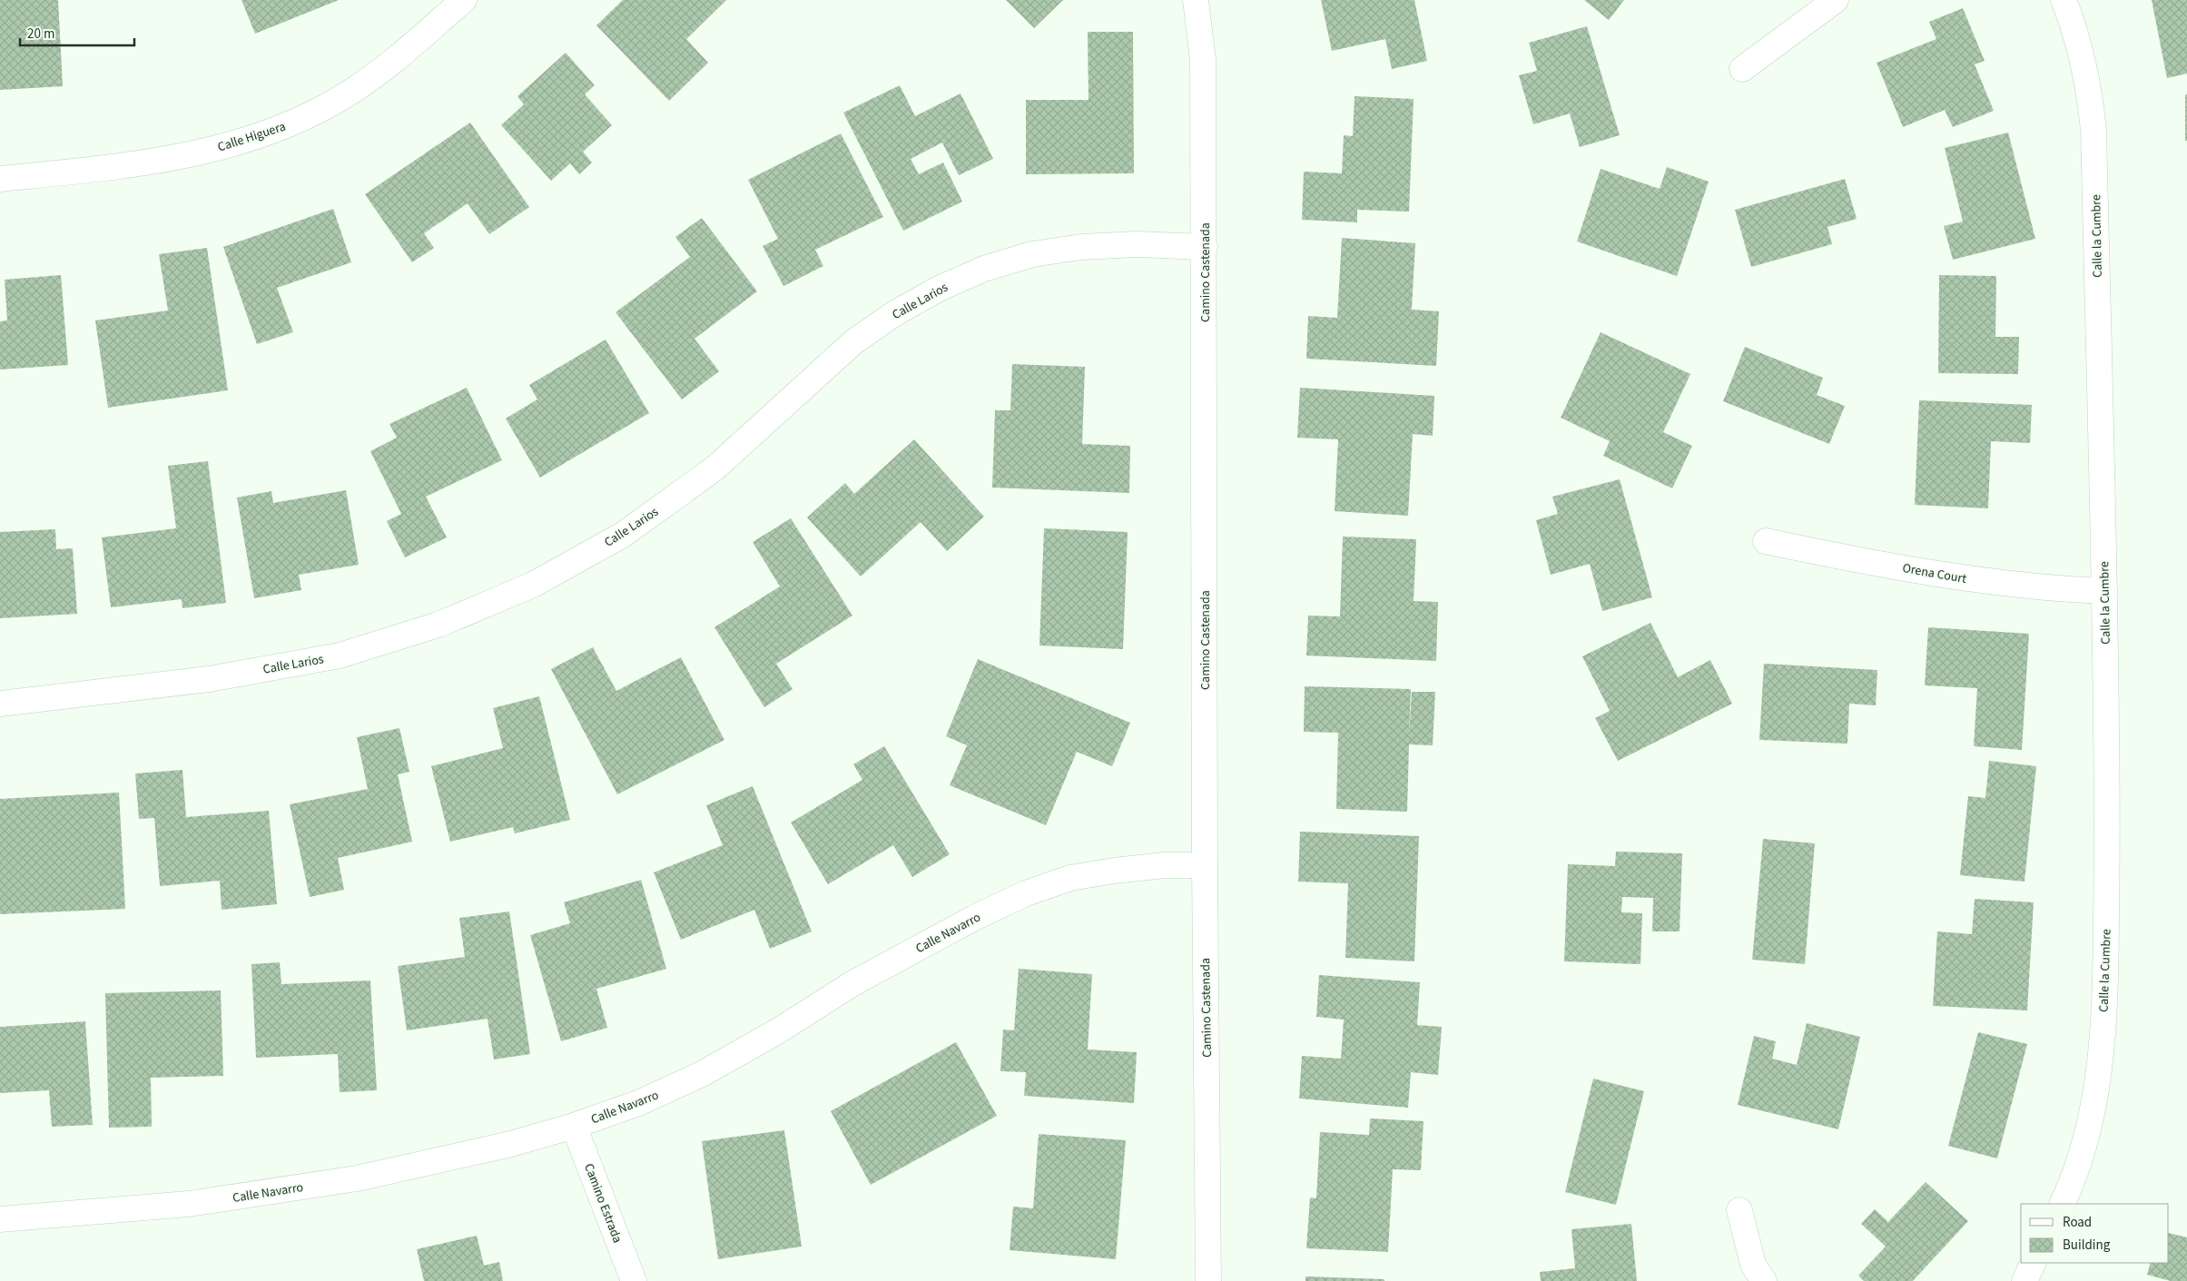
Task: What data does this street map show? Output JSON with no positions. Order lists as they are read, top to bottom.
{
  "streets": {
    "street": [
      "Calle Higuera",
      "Calle la Cumbre",
      "Camino Castenada",
      "Calle Larios",
      "Orena Court",
      "Calle Navarro",
      "Camino Estrada"
    ]
  },
  "crossings": [
    ["Calle la Cumbre", "Orena Court"],
    ["Camino Castenada", "Calle Larios"],
    ["Camino Castenada", "Calle Navarro"],
    ["Calle Navarro", "Camino Estrada"]
  ],
  "legend": ["Road", "Building"],
  "scale_bar": "20 m"
}
